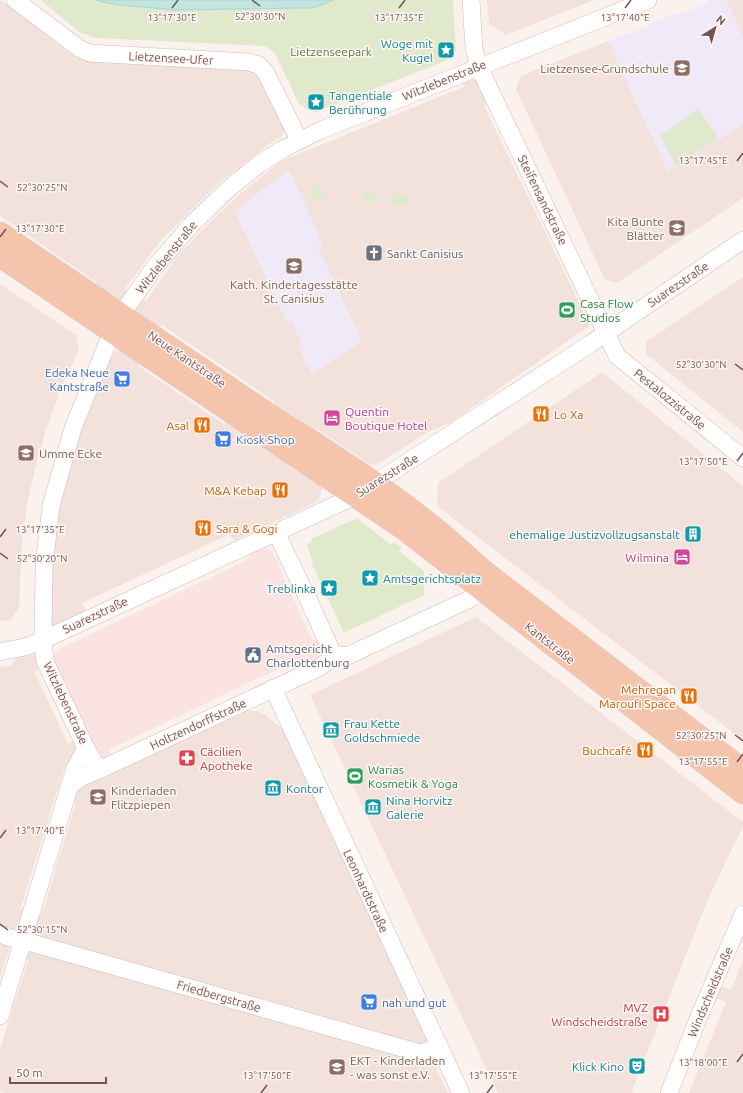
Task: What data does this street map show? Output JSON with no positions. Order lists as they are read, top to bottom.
{
  "streets": {
    "main road": ["Neue Kantstraße", "Kantstraße"],
    "street": [
      "Lietzensee-Ufer",
      "Witzlebenstraße",
      "Steifensandstraße",
      "Suarezstraße",
      "Pestalozzistraße",
      "Holtzendorffstraße",
      "Leonhardtstraße",
      "Windscheidstraße",
      "Friedbergstraße"
    ]
  },
  "crossings": [
    ["Lietzensee-Ufer", "Witzlebenstraße"],
    ["Witzlebenstraße", "Steifensandstraße"],
    ["Witzlebenstraße", "Suarezstraße"],
    ["Witzlebenstraße", "Neue Kantstraße"],
    ["Witzlebenstraße", "Holtzendorffstraße"],
    ["Steifensandstraße", "Suarezstraße"],
    ["Steifensandstraße", "Pestalozzistraße"],
    ["Suarezstraße", "Neue Kantstraße"],
    ["Suarezstraße", "Pestalozzistraße"],
    ["Suarezstraße", "Kantstraße"],
    ["Neue Kantstraße", "Kantstraße"],
    ["Kantstraße", "Holtzendorffstraße"],
    ["Holtzendorffstraße", "Leonhardtstraße"],
    ["Leonhardtstraße", "Friedbergstraße"]
  ],
  "parks": ["Lietzenseepark"],
  "places": {
    "place": [
      "Woge mit Kugel",
      "Tangentiale Berührung",
      "Amtsgerichtsplatz",
      "Treblinka"
    ],
    "school or university": [
      "Lietzensee-Grundschule",
      "Kita Bunte Blätter",
      "Kath. Kindertagesstätte St. Canisius",
      "Umme Ecke",
      "Kinderladen Flitzpiepen",
      "EKT - Kinderladen - was sonst e.V."
    ],
    "church": ["Sankt Canisius"],
    "sports": ["Casa Flow Studios", "Warias Kosmetik & Yoga"],
    "supermarket": ["Edeka Neue Kantstraße", "Kiosk Shop", "nah und gut"],
    "restaurant": [
      "Lo Xa",
      "Asal",
      "M&A Kebap",
      "Sara & Gogi",
      "Mehregan Maroufi Space",
      "Buchcafé"
    ],
    "hotel": ["Quentin Boutique Hotel", "Wilmina"],
    "building": ["ehemalige Justizvollzugsanstalt"],
    "public building": ["Amtsgericht Charlottenburg"],
    "museum": ["Frau Kette Goldschmiede", "Kontor", "Nina Horvitz Galerie"],
    "pharmacy": ["Cäcilien Apotheke"],
    "hospital": ["MVZ Windscheidstraße"],
    "theatre": ["Klick Kino"]
  },
  "scale_bar": "50 m",
  "north": "top right",
  "coordinates": [
    "52°30'30\"N",
    "13°17'30\"E",
    "13°17'35\"E",
    "13°17'40\"E",
    "13°17'45\"E",
    "52°30'25\"N",
    "13°17'50\"E",
    "52°30'20\"N",
    "13°17'55\"E",
    "52°30'15\"N",
    "13°18'00\"E"
  ]
}
